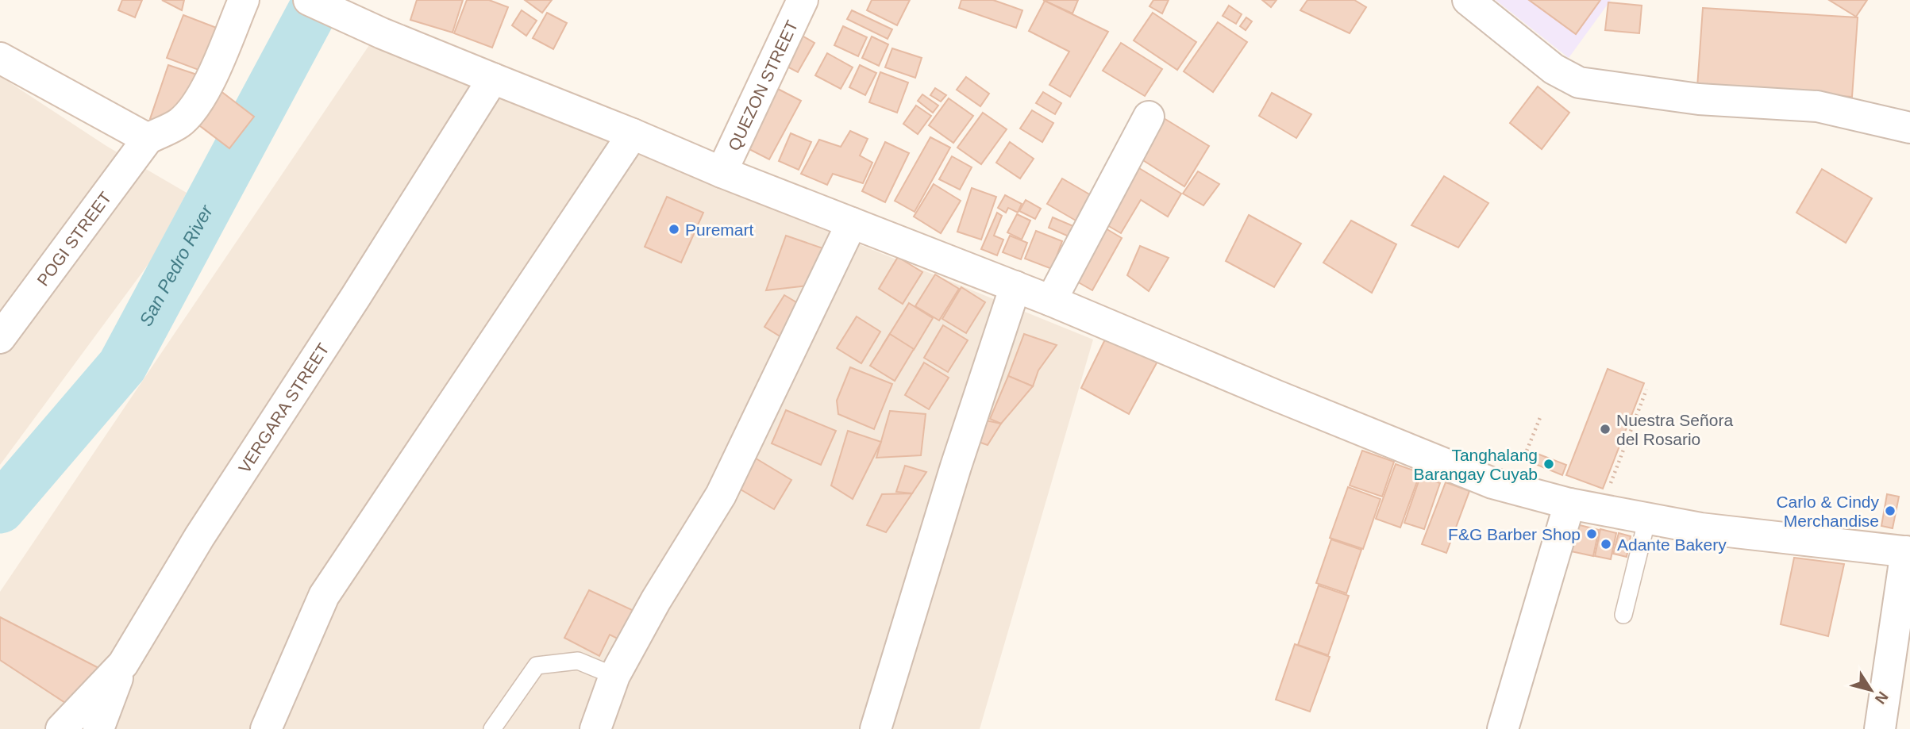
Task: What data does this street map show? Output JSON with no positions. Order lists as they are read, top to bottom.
{
  "streets": {
    "street": ["QUEZON STREET", "POGI STREET", "VERGARA STREET"]
  },
  "water": ["San Pedro River"],
  "places": [
    "Puremart",
    "Nuestra Señora del Rosario",
    "Tanghalang Barangay Cuyab",
    "Carlo & Cindy Merchandise",
    "F&G Barber Shop",
    "Adante Bakery"
  ],
  "north": "bottom right"
}
